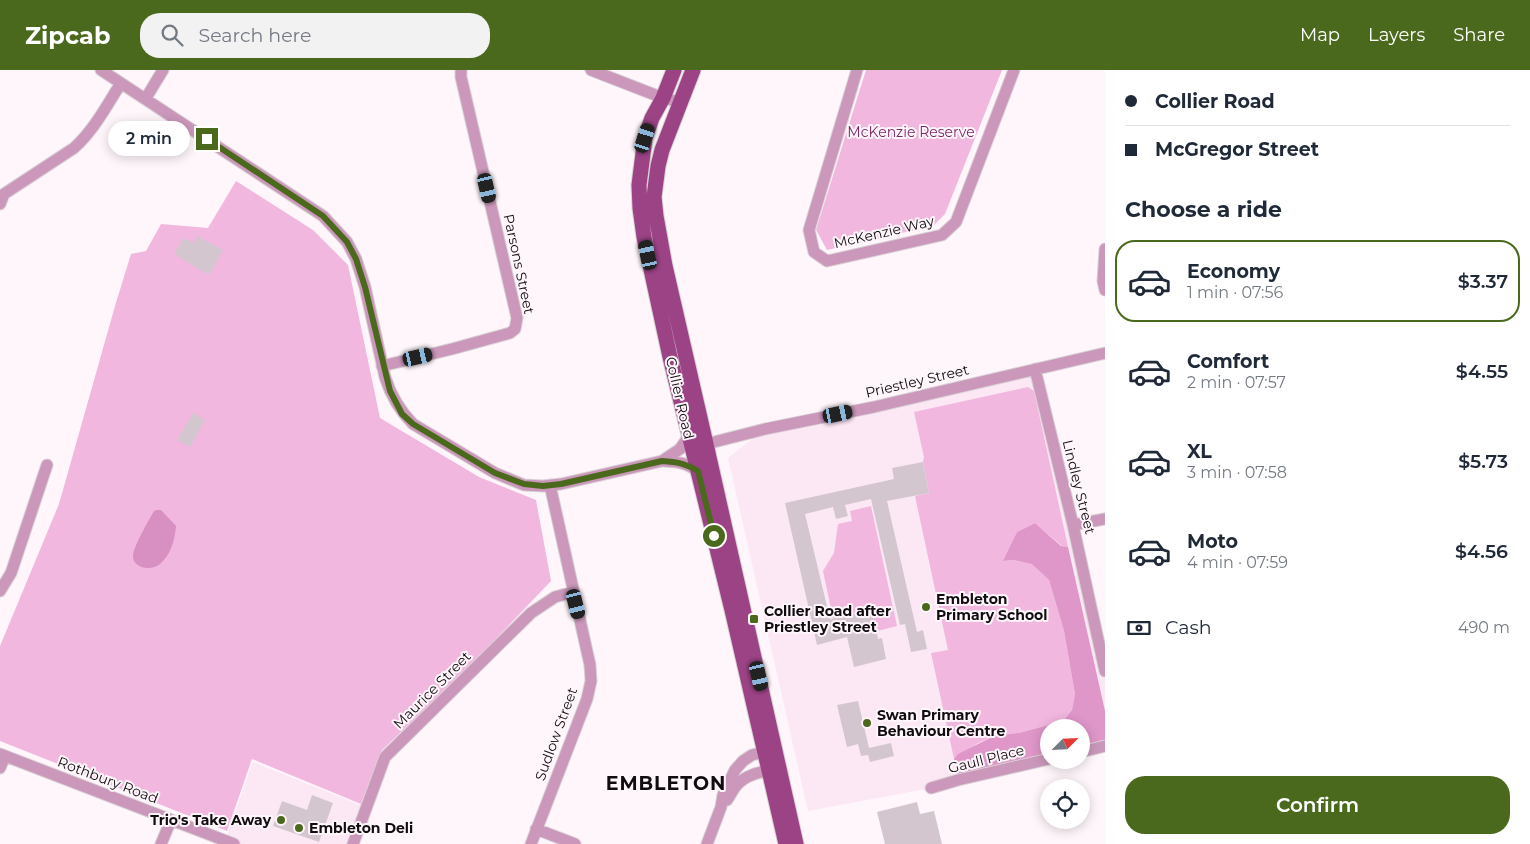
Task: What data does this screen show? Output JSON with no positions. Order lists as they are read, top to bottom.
{
  "streets": {
    "main road": ["Collier Road"],
    "street": [
      "McKenzie Way",
      "Parsons Street",
      "Priestley Street",
      "Lindley Street",
      "Maurice Street",
      "Sudlow Street",
      "Gaull Place",
      "Rothbury Road"
    ]
  },
  "crossings": [
    ["Priestley Street", "Collier Road"],
    ["Priestley Street", "Lindley Street"],
    ["Maurice Street", "Sudlow Street"]
  ],
  "districts": ["EMBLETON"],
  "parks": ["McKenzie Reserve"],
  "places": {
    "other": [
      "Embleton Primary School",
      "Swan Primary Behaviour Centre",
      "Trio's Take Away",
      "Embleton Deli"
    ],
    "transit": ["Collier Road after Priestley Street"]
  },
  "north": "top right",
  "page": {
    "header": "Zipcab",
    "search": "Search here",
    "nav": ["Map", "Layers", "Share"],
    "banner": ["Collier Road", "McGregor Street"],
    "bubble": "2 min",
    "heading": "Choose a ride",
    "list": [
      {
        "name": "Economy",
        "note": "1 min · 07:56",
        "value": "$3.37"
      },
      {
        "name": "Comfort",
        "note": "2 min · 07:57",
        "value": "$4.55"
      },
      {
        "name": "XL",
        "note": "3 min · 07:58",
        "value": "$5.73"
      },
      {
        "name": "Moto",
        "note": "4 min · 07:59",
        "value": "$4.56"
      }
    ],
    "pay": ["Cash", "490 m"],
    "buttons": "Confirm"
  }
}
